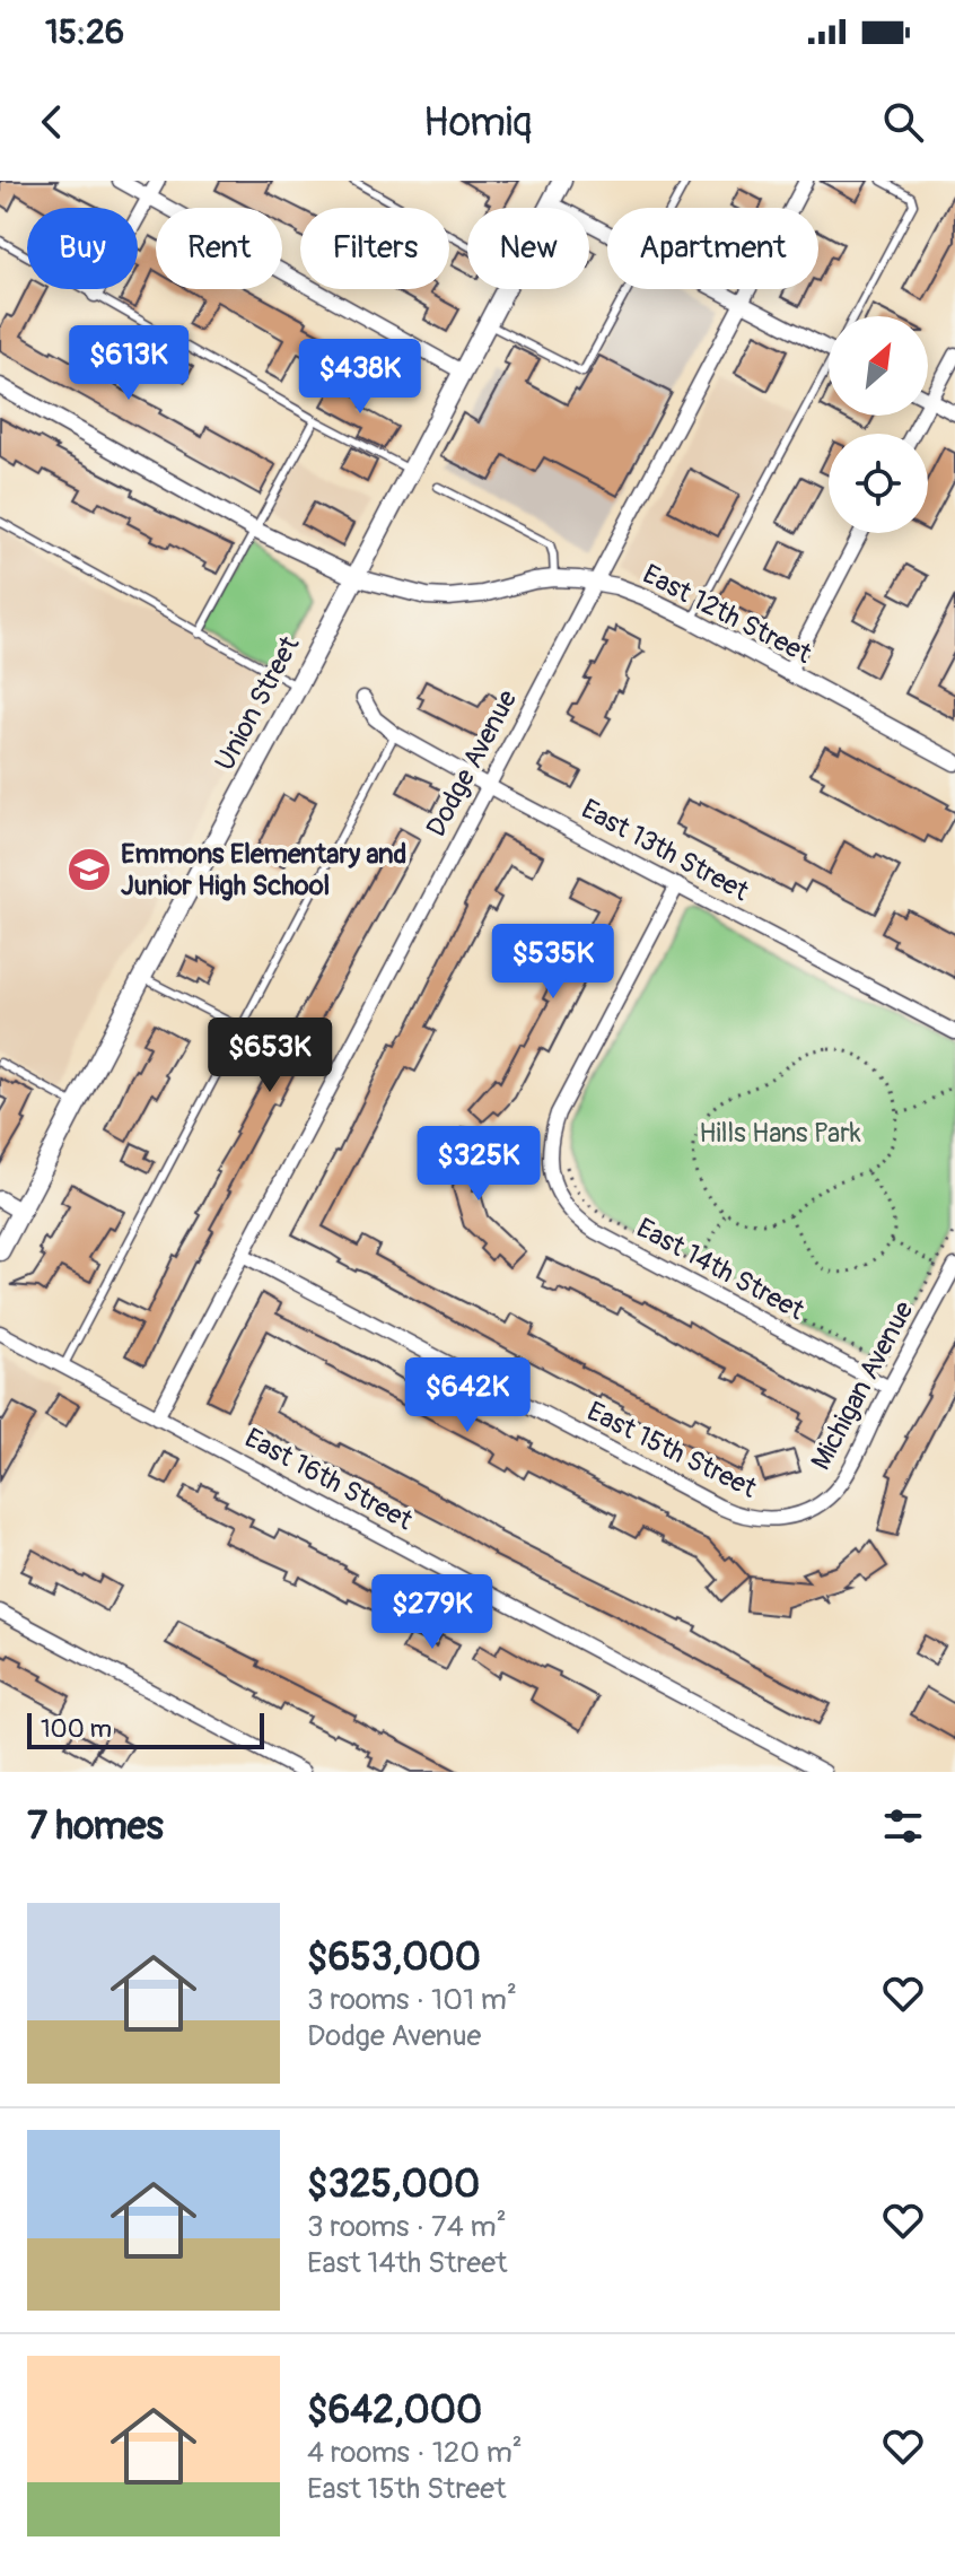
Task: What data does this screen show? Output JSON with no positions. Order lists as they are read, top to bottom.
{
  "streets": {
    "main road": ["Union Street"],
    "street": [
      "East 12th Street",
      "Dodge Avenue",
      "East 13th Street",
      "East 14th Street",
      "Michigan Avenue",
      "East 15th Street",
      "East 16th Street"
    ]
  },
  "crossings": [
    ["East 12th Street", "Union Street"],
    ["East 12th Street", "Dodge Avenue"],
    ["Dodge Avenue", "East 13th Street"],
    ["Dodge Avenue", "East 15th Street"],
    ["Dodge Avenue", "East 16th Street"],
    ["East 13th Street", "East 14th Street"],
    ["East 14th Street", "Michigan Avenue"],
    ["Michigan Avenue", "East 15th Street"]
  ],
  "parks": ["Hills Hans Park"],
  "places": {
    "school or university": ["Emmons Elementary and Junior High School"]
  },
  "scale_bar": "100 m",
  "north": "top right",
  "page": {
    "status": "15:26",
    "header": "Homiq",
    "chip": [
      "Buy",
      "Rent",
      "Filters",
      "New",
      "Apartment"
    ],
    "price": [
      "$613K",
      "$438K",
      "$535K",
      "$653K",
      "$325K",
      "$642K",
      "$279K"
    ],
    "scale": "100 m",
    "heading": "7 homes",
    "list": [
      {
        "name": "$653,000",
        "note": "3 rooms · 101 m² · Dodge Avenue"
      },
      {
        "name": "$325,000",
        "note": "3 rooms · 74 m² · East 14th Street"
      },
      {
        "name": "$642,000",
        "note": "4 rooms · 120 m² · East 15th Street"
      }
    ]
  }
}
